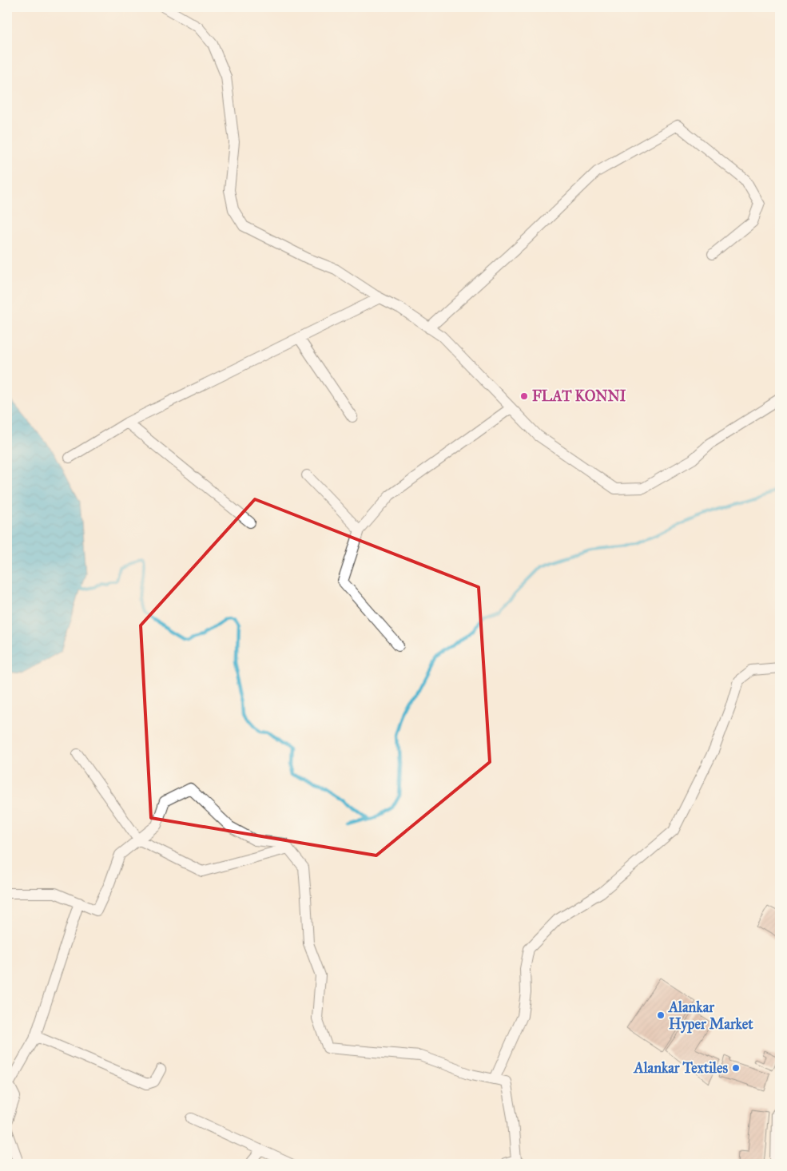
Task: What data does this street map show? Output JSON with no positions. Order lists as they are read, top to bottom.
{
  "places": ["FLAT KONNI", "Alankar Hyper Market", "Alankar Textiles"]
}
